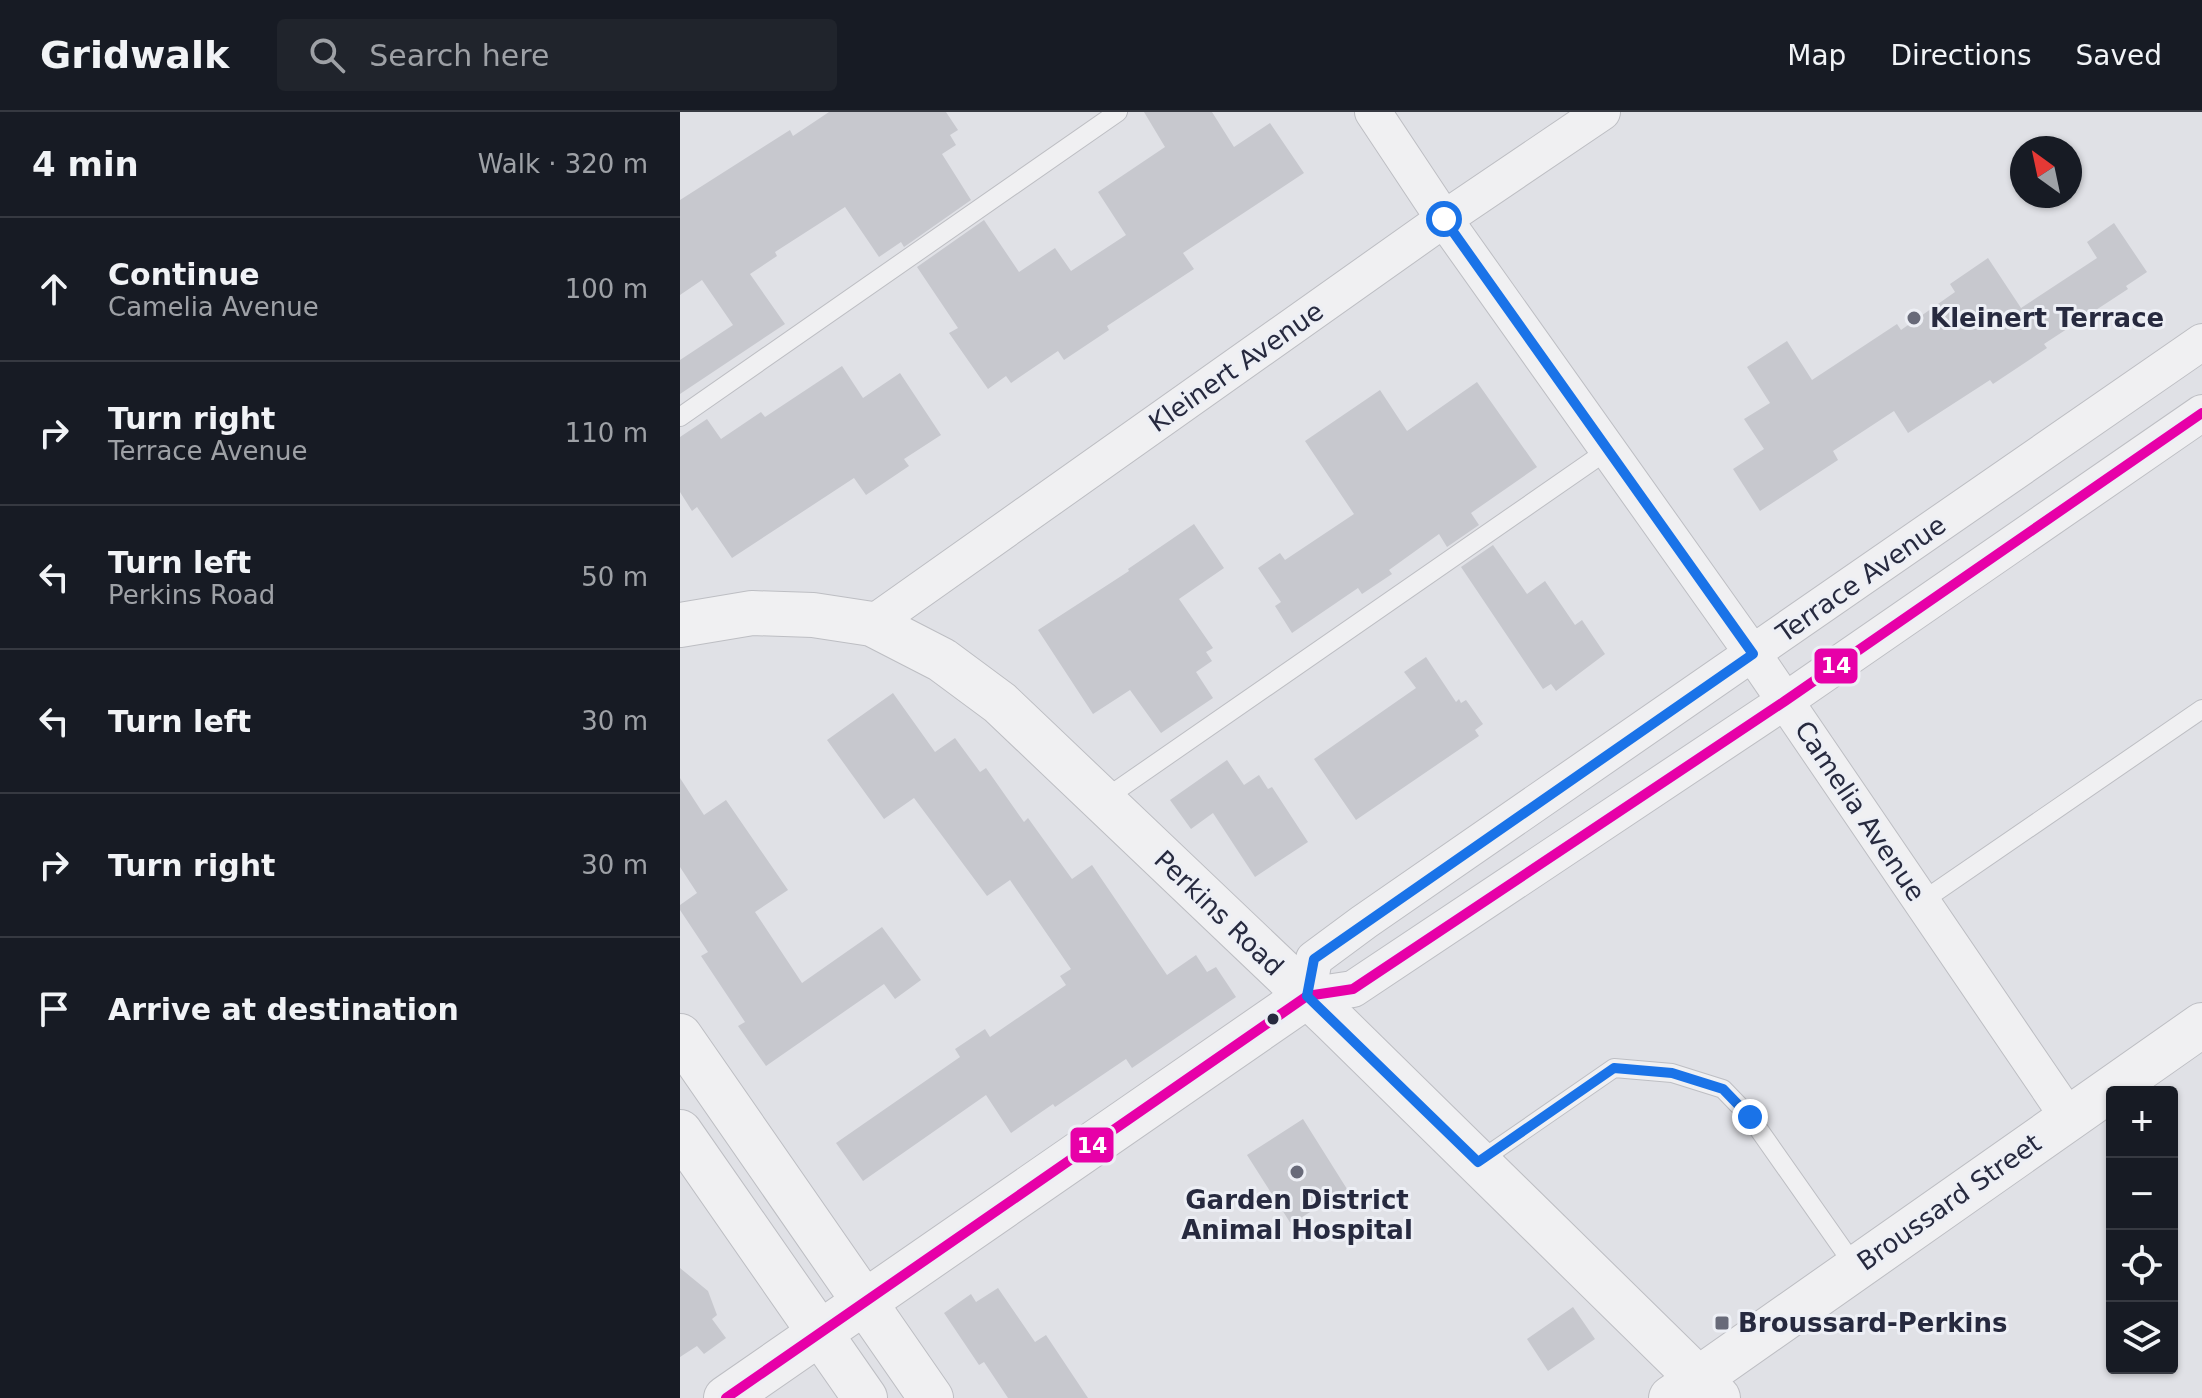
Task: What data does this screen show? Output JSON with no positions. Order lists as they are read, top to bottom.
{
  "streets": {
    "street": [
      "Kleinert Avenue",
      "Terrace Avenue",
      "Camelia Avenue",
      "Perkins Road",
      "Broussard Street"
    ]
  },
  "crossings": [
    ["Kleinert Avenue", "Camelia Avenue"],
    ["Kleinert Avenue", "Perkins Road"],
    ["Terrace Avenue", "Camelia Avenue"],
    ["Terrace Avenue", "Perkins Road"],
    ["Camelia Avenue", "Broussard Street"],
    ["Perkins Road", "Broussard Street"]
  ],
  "places": {
    "other": ["Kleinert Terrace", "Garden District Animal Hospital"],
    "transit": ["Broussard-Perkins"]
  },
  "lines": ["transit line 14"],
  "north": "top left",
  "page": {
    "header": "Gridwalk",
    "search": "Search here",
    "nav": ["Map", "Directions", "Saved"],
    "heading": ["4 min", "Walk · 320 m"],
    "list": [
      ["Continue", "Camelia Avenue", "100 m"],
      ["Turn right", "Terrace Avenue", "110 m"],
      ["Turn left", "Perkins Road", "50 m"],
      ["Turn left", "30 m"],
      ["Turn right", "30 m"],
      "Arrive at destination"
    ],
    "map_buttons": ["+", "−"]
  }
}
